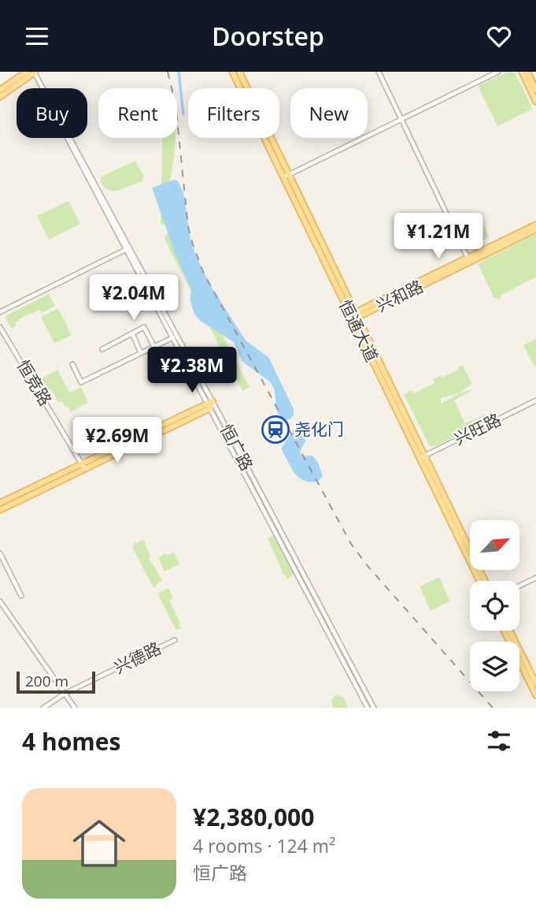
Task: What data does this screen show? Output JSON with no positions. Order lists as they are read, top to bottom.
{
  "streets": {
    "main road": ["兴和路", "恒通大道"],
    "street": [
      "恒竞路",
      "兴旺路",
      "恒广路",
      "兴德路"
    ]
  },
  "crossings": [
    ["兴和路", "恒通大道"],
    ["恒通大道", "兴旺路"]
  ],
  "places": {
    "station": ["尧化门"]
  },
  "scale_bar": "200 m",
  "north": "top right",
  "page": {
    "header": "Doorstep",
    "chip": [
      "Buy",
      "Rent",
      "Filters",
      "New"
    ],
    "price": [
      "¥1.21M",
      "¥2.04M",
      "¥2.38M",
      "¥2.69M"
    ],
    "scale": "200 m",
    "heading": "4 homes",
    "list": [
      {
        "name": "¥2,380,000",
        "note": "4 rooms · 124 m² · 恒广路"
      }
    ]
  }
}
